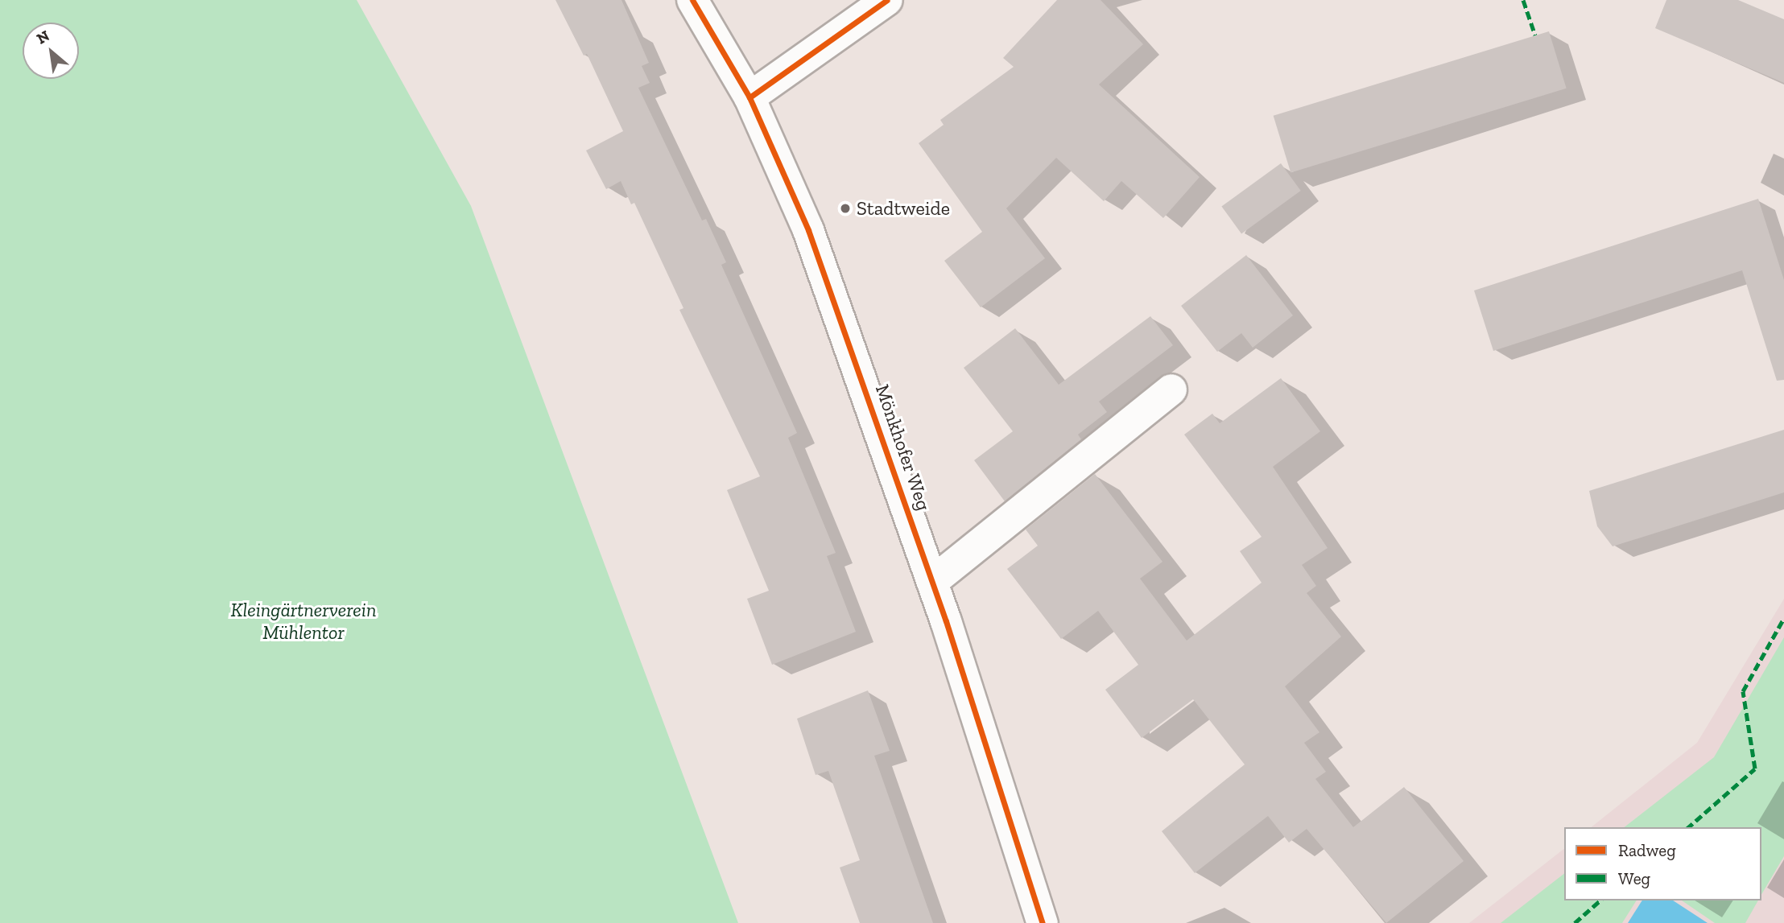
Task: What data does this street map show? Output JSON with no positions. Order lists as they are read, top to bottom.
{
  "streets": {
    "street": ["Mönkhofer Weg"]
  },
  "parks": ["Kleingärtnerverein Mühlentor"],
  "places": ["Stadtweide"],
  "legend": ["Radweg", "Weg"],
  "north": "top left"
}
